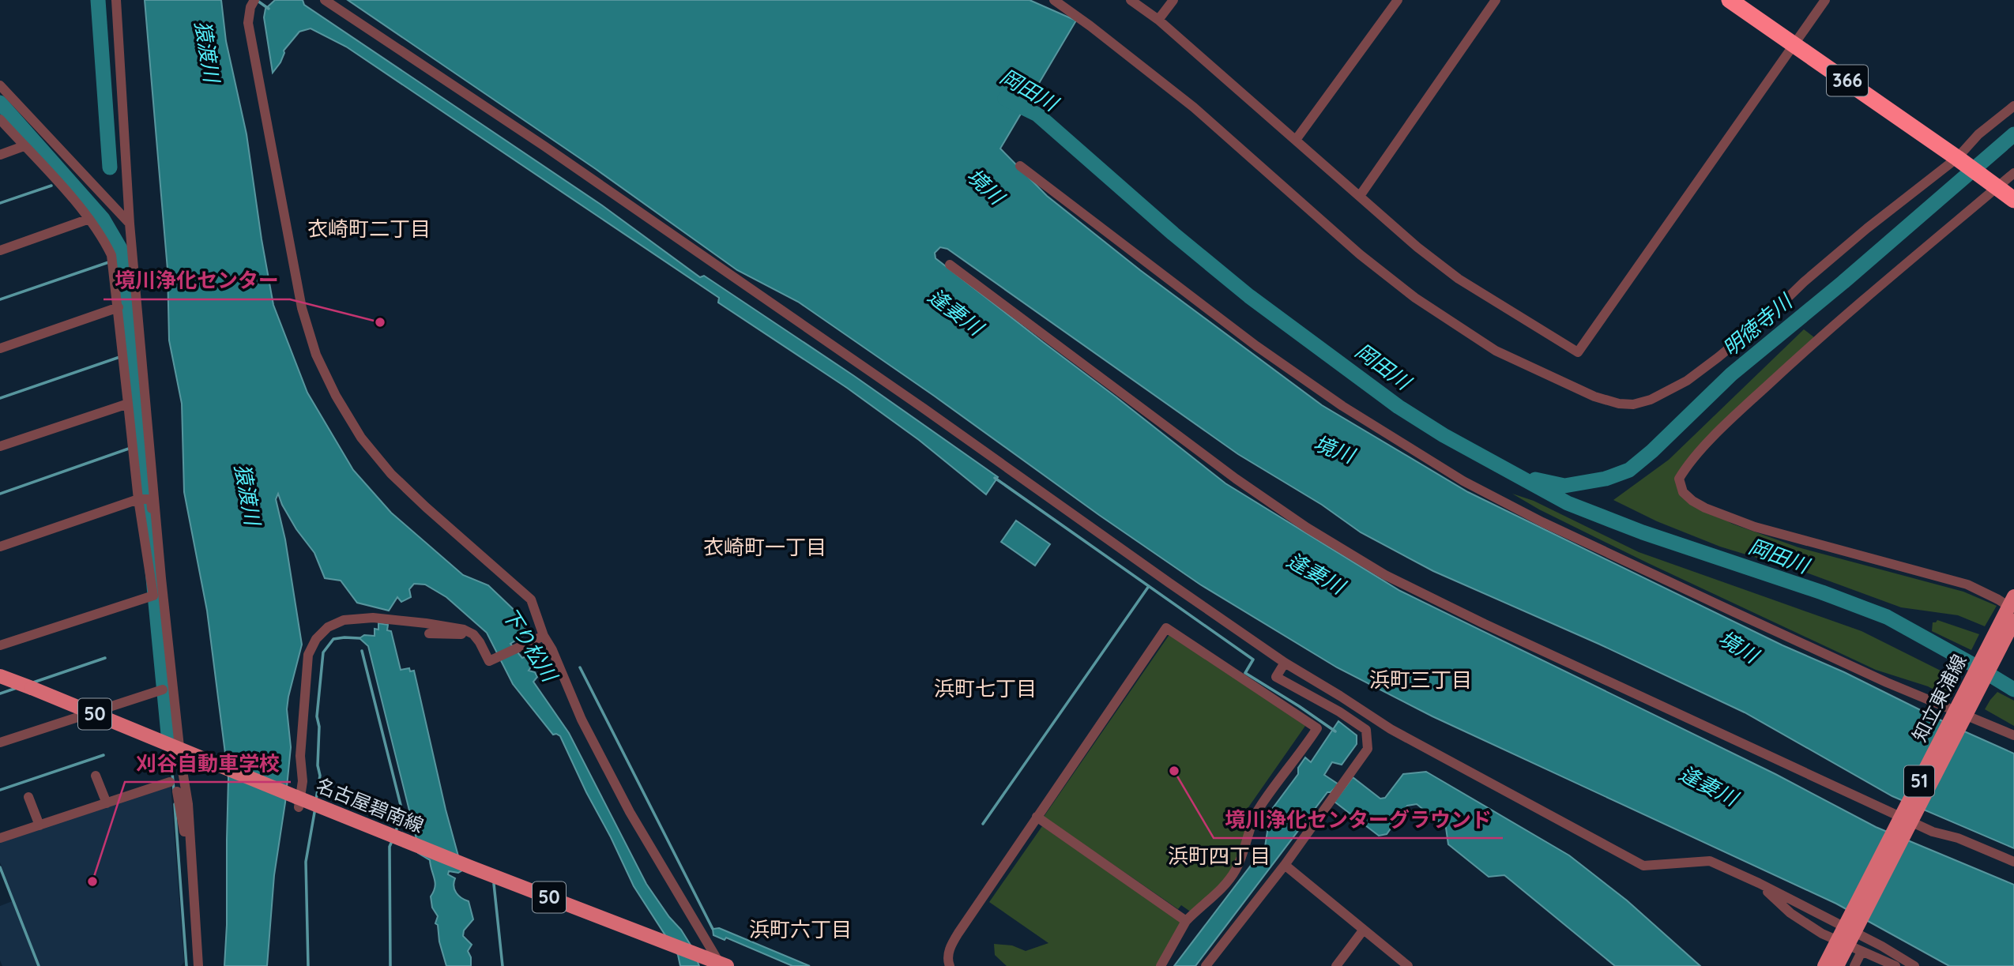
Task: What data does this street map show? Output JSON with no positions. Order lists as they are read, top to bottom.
{
  "streets": {
    "highway": ["366"],
    "main road": [
      "知立東浦線",
      "50",
      "51",
      "名古屋碧南線"
    ]
  },
  "districts": [
    "衣崎町二丁目",
    "衣崎町一丁目",
    "浜町三丁目",
    "浜町七丁目",
    "浜町四丁目",
    "浜町六丁目"
  ],
  "water": [
    "猿渡川",
    "岡田川",
    "境川",
    "逢妻川",
    "明徳寺川",
    "下り松川"
  ],
  "places": ["境川浄化センター", "境川浄化センターグラウンド", "刈谷自動車学校"]
}
